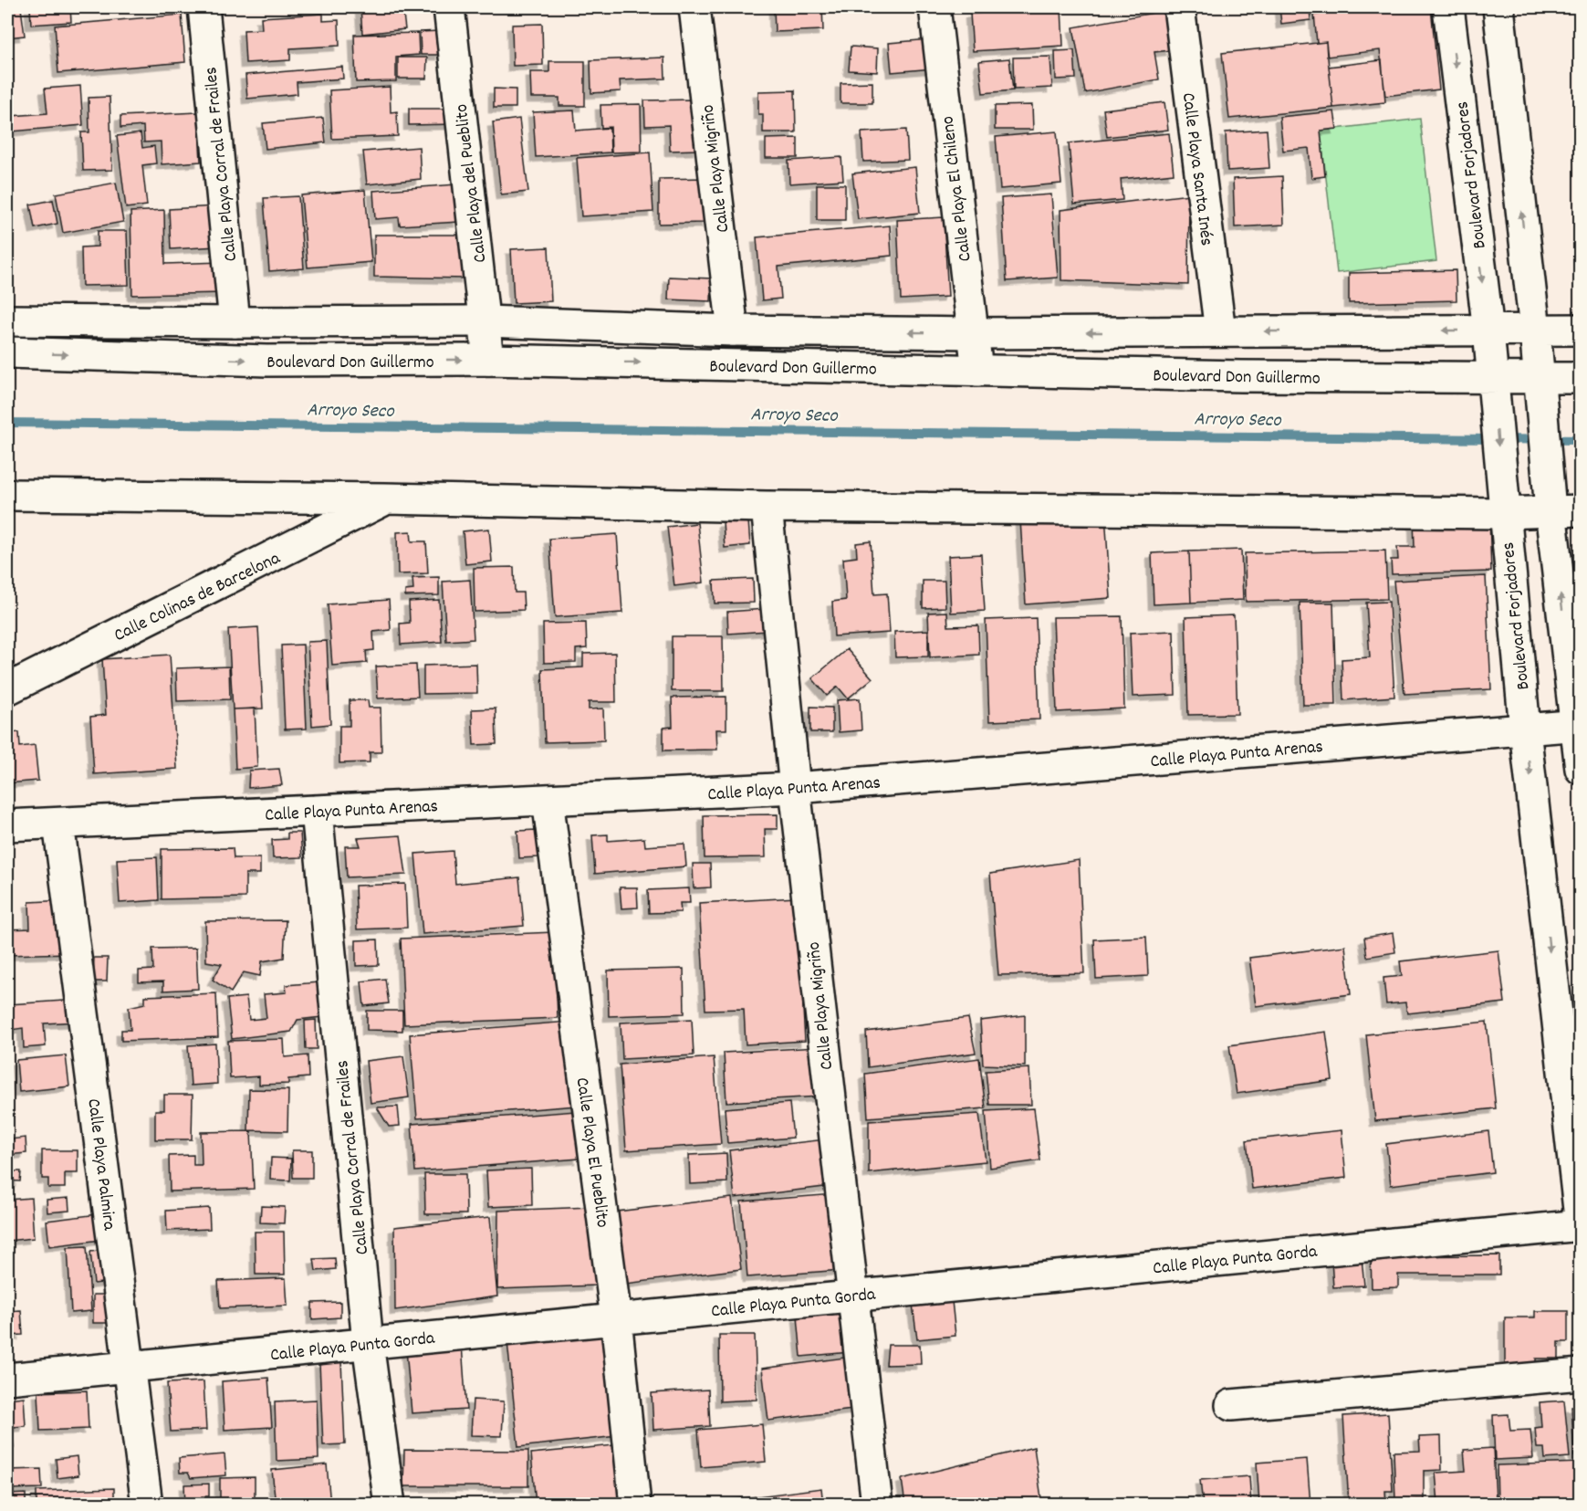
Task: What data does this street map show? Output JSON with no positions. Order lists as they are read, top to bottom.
{
  "streets": {
    "street": [
      "Calle Playa Corral de Frailes",
      "Calle Playa Migriño",
      "Calle Playa Santa Inés",
      "Boulevard Forjadores",
      "Calle Playa del Pueblito",
      "Calle Playa El Chileno",
      "Boulevard Don Guillermo",
      "Calle Colinas de Barcelona",
      "Calle Playa Punta Arenas",
      "Calle Playa El Pueblito",
      "Calle Playa Palmira",
      "Calle Playa Punta Gorda"
    ]
  },
  "crossings": [
    ["Calle Playa Corral de Frailes", "Boulevard Don Guillermo"],
    ["Calle Playa Corral de Frailes", "Calle Playa Punta Arenas"],
    ["Calle Playa Corral de Frailes", "Calle Playa Punta Gorda"],
    ["Calle Playa Migriño", "Boulevard Don Guillermo"],
    ["Calle Playa Migriño", "Calle Playa Punta Arenas"],
    ["Calle Playa Migriño", "Calle Playa Punta Gorda"],
    ["Calle Playa Santa Inés", "Boulevard Don Guillermo"],
    ["Boulevard Forjadores", "Boulevard Don Guillermo"],
    ["Boulevard Forjadores", "Calle Playa Punta Arenas"],
    ["Boulevard Forjadores", "Calle Playa Punta Gorda"],
    ["Calle Playa del Pueblito", "Boulevard Don Guillermo"],
    ["Calle Playa El Chileno", "Boulevard Don Guillermo"],
    ["Calle Playa Punta Arenas", "Calle Playa El Pueblito"],
    ["Calle Playa Punta Arenas", "Calle Playa Palmira"],
    ["Calle Playa El Pueblito", "Calle Playa Punta Gorda"],
    ["Calle Playa Palmira", "Calle Playa Punta Gorda"]
  ],
  "water": ["Arroyo Seco"]
}
